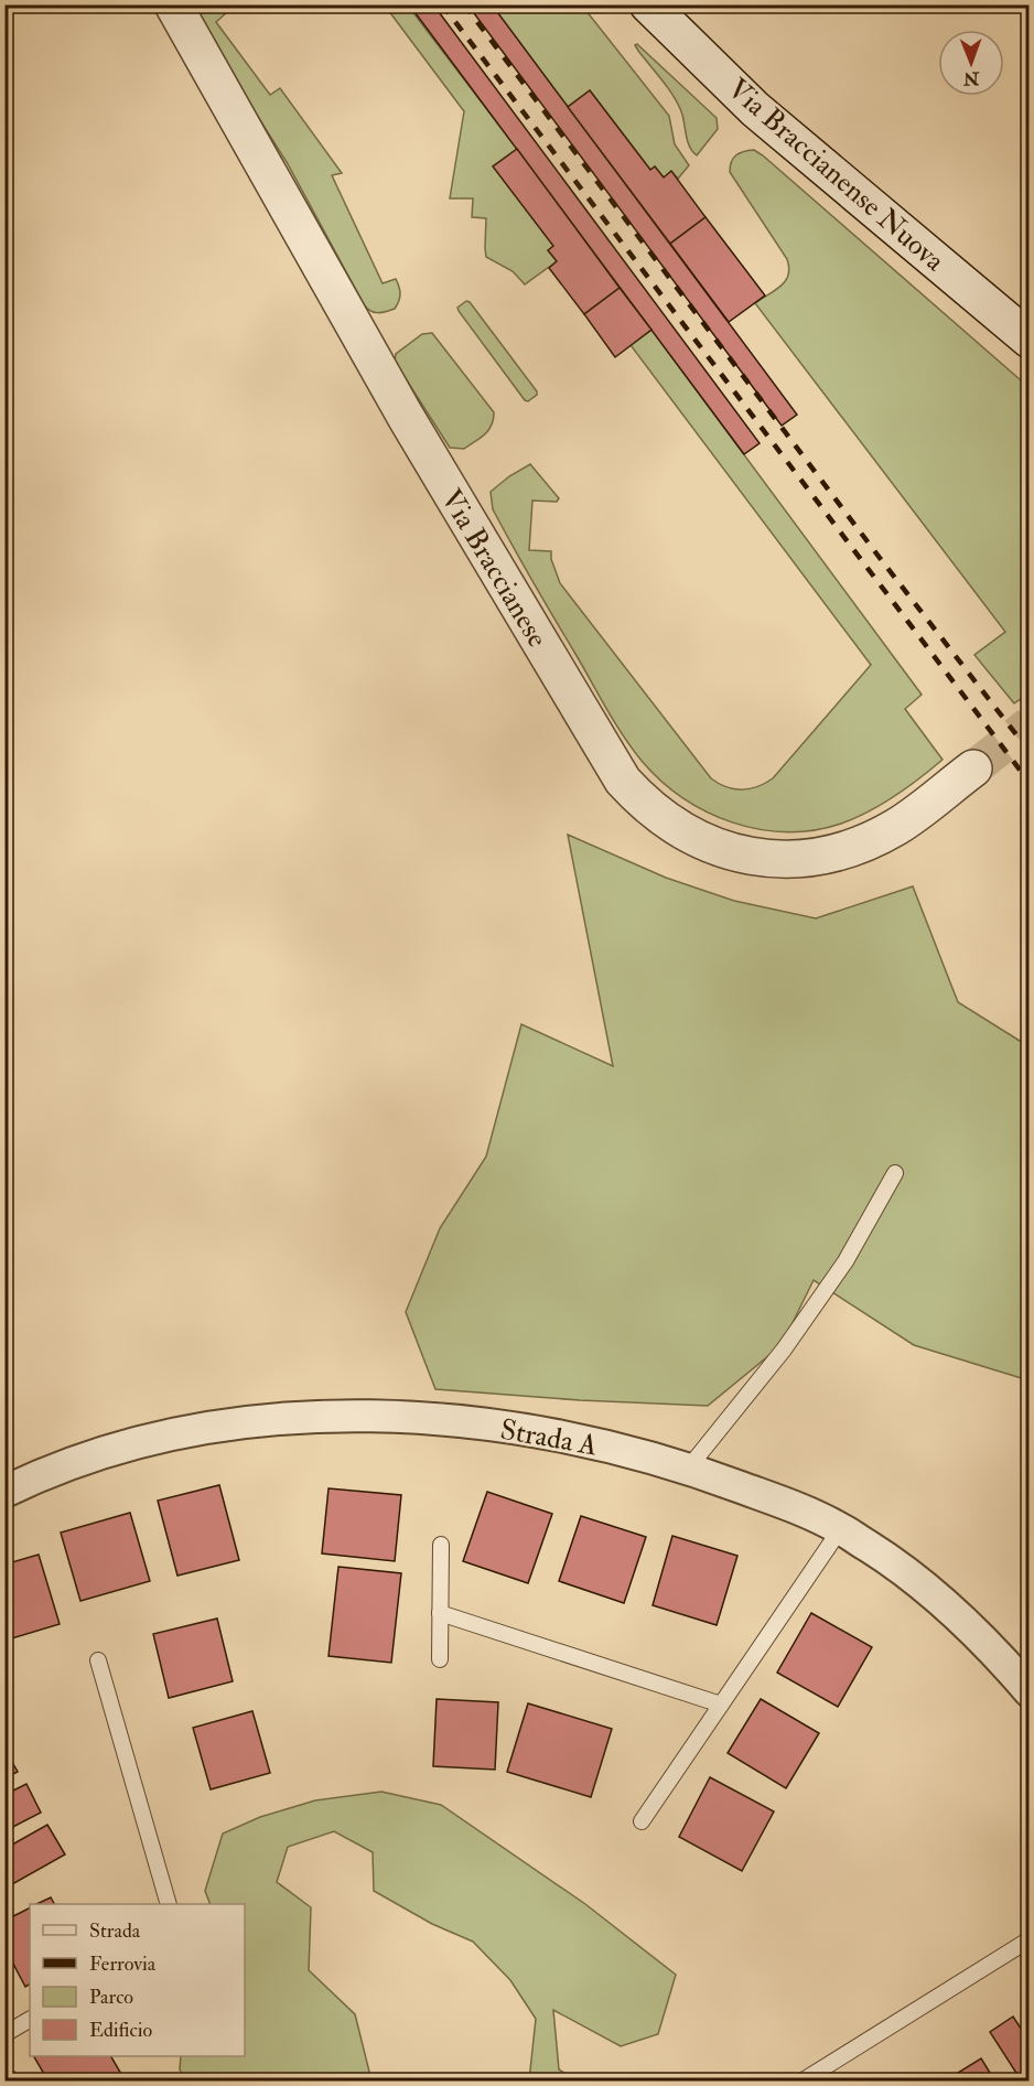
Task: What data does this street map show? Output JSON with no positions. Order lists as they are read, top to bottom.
{
  "streets": {
    "street": ["Via Braccianense Nuova", "Via Braccianese", "Strada A"]
  },
  "legend": [
    "Strada",
    "Ferrovia",
    "Parco",
    "Edificio"
  ],
  "north": "bottom"
}
